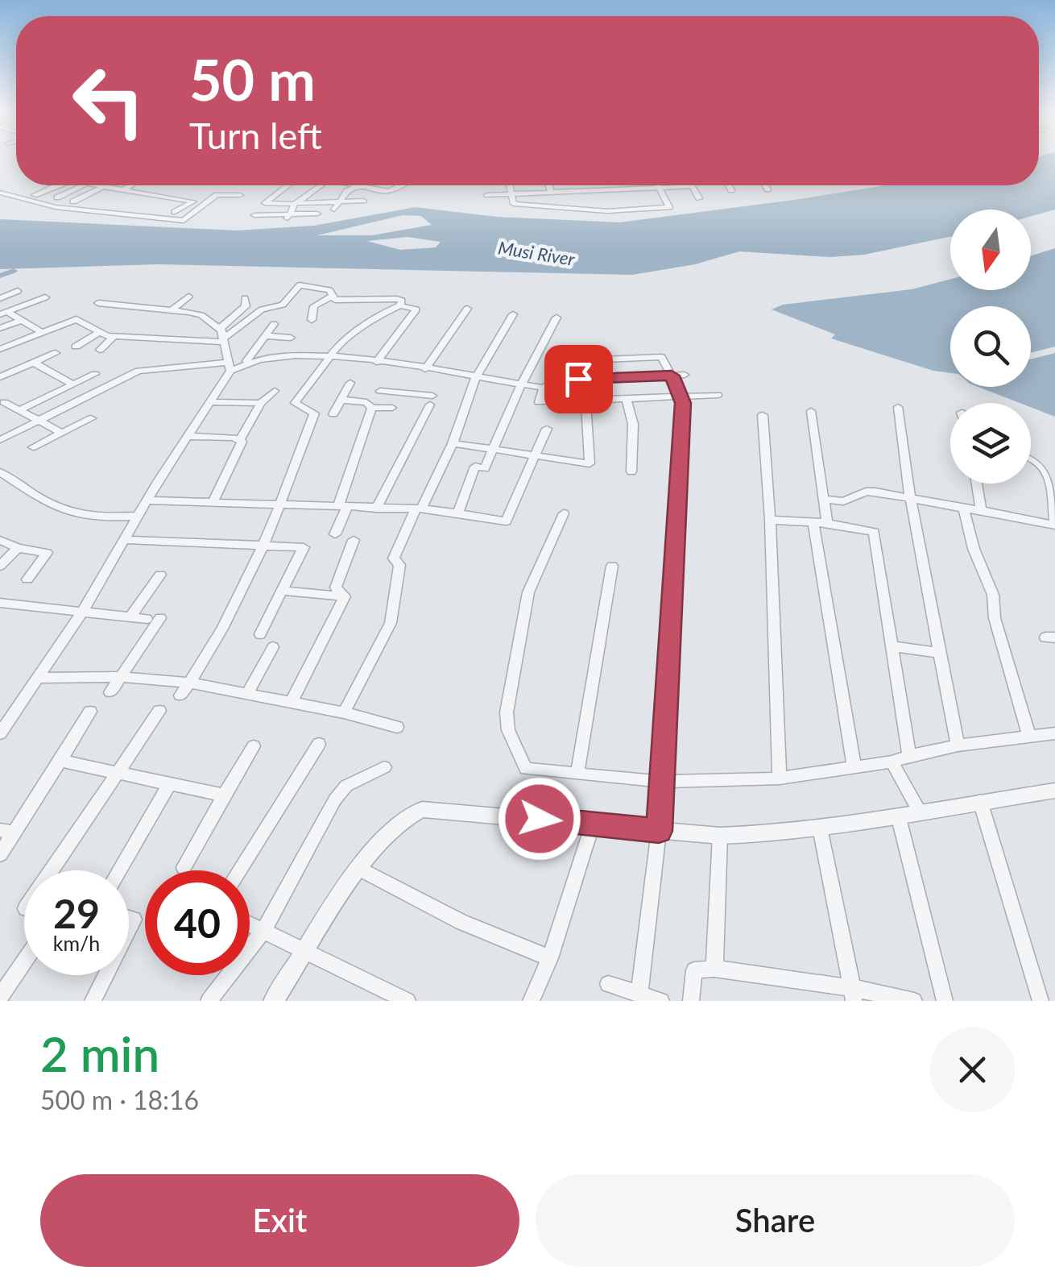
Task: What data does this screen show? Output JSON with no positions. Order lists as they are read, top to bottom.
{
  "water": ["Musi River"],
  "north": "bottom",
  "page": {
    "turn": ["50 m", "Turn left"],
    "speed": "29 km/h",
    "limit": "40",
    "heading": ["2 min", "500 m · 18:16"],
    "buttons": ["Exit", "Share"]
  }
}
